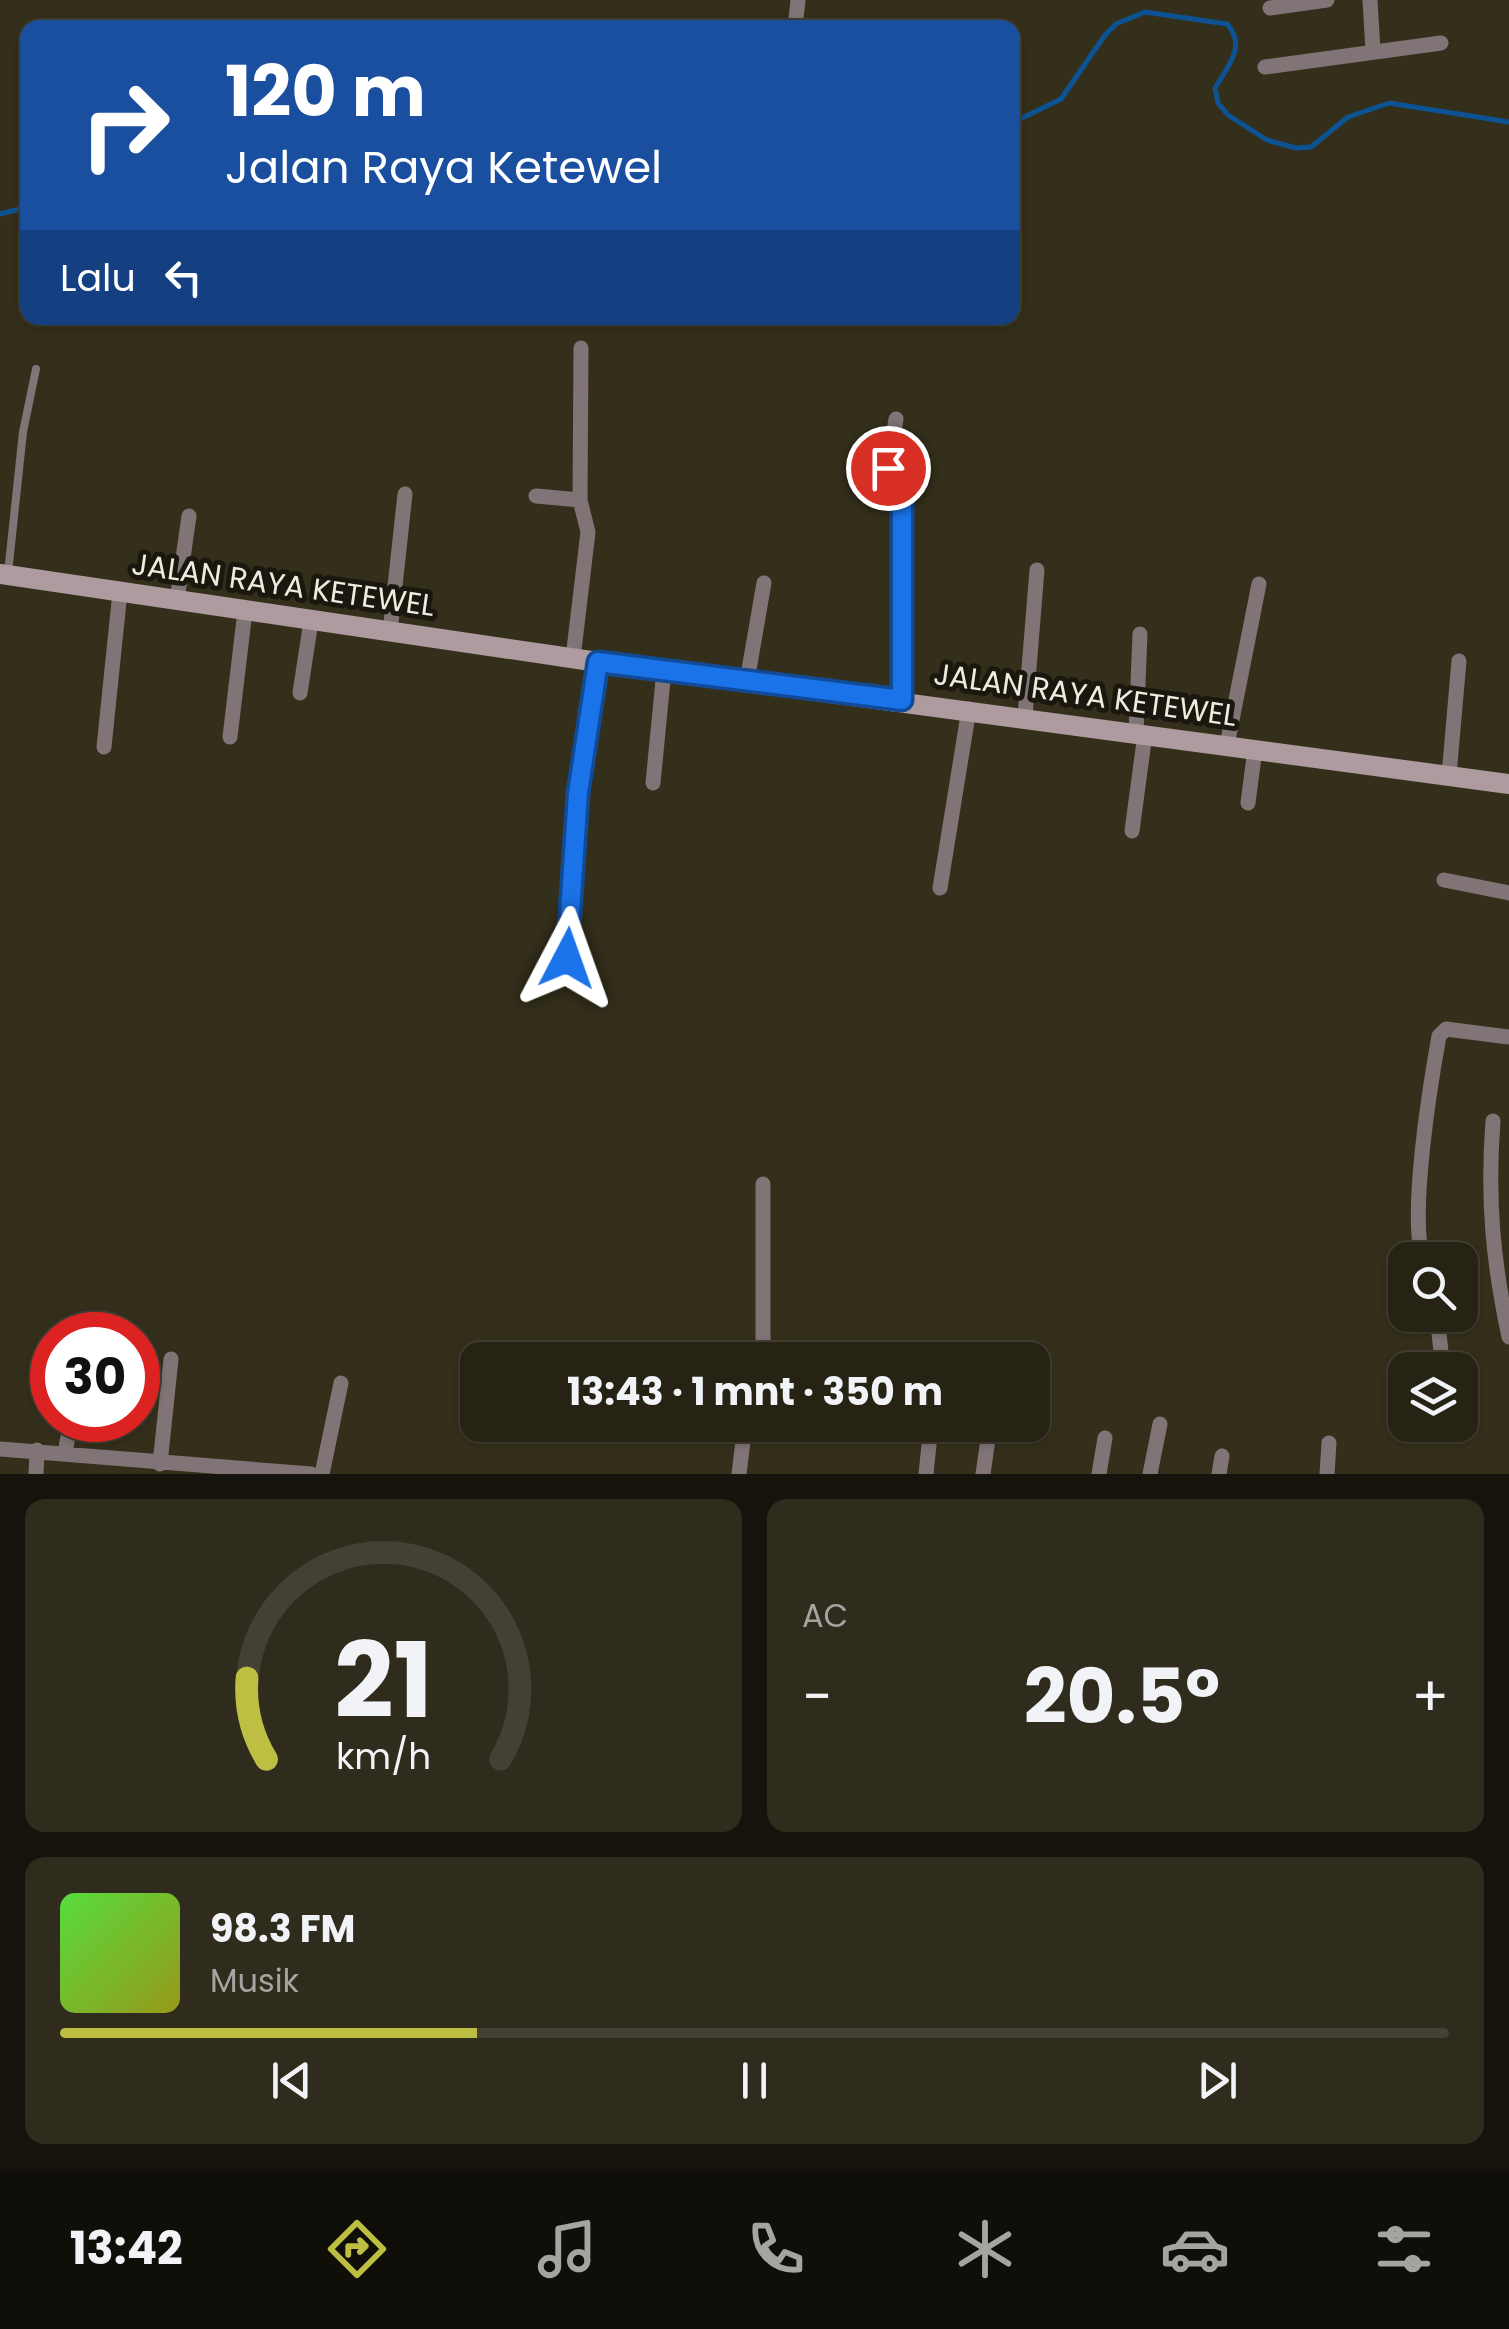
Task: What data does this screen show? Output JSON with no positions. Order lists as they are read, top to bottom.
{
  "streets": {
    "main road": ["JALAN RAYA KETEWEL"]
  },
  "page": {
    "turn": ["120 m", "Jalan Raya Ketewel"],
    "then": "Lalu",
    "limit": "30",
    "trip": "13:43 · 1 mnt · 350 m",
    "tile": "AC",
    "heat": ["−", "20.5°", "+"],
    "song": ["98.3 FM", "Musik"],
    "tabs": "13:42",
    "gauge": ["21", "km/h"]
  }
}
